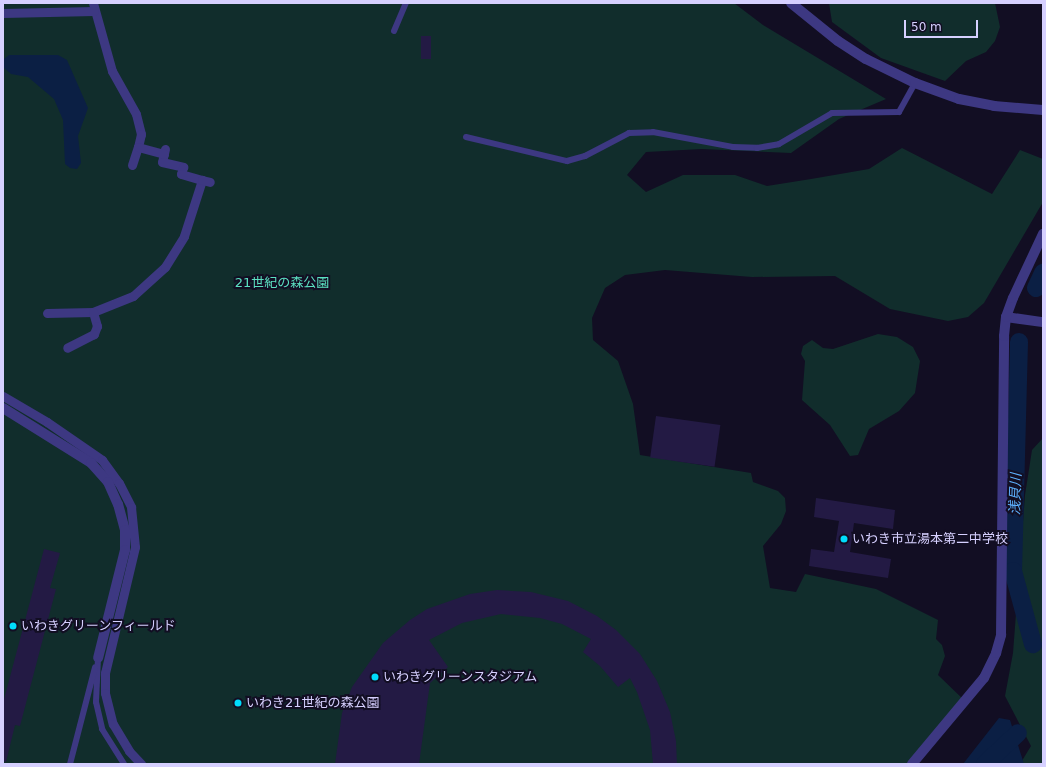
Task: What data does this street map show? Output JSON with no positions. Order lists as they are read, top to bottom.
{
  "water": ["浅貝川"],
  "parks": ["21世紀の森公園"],
  "places": [
    "いわき市立湯本第二中学校",
    "いわきグリーンフィールド",
    "いわきグリーンスタジアム",
    "いわき21世紀の森公園"
  ],
  "scale_bar": "50 m"
}
